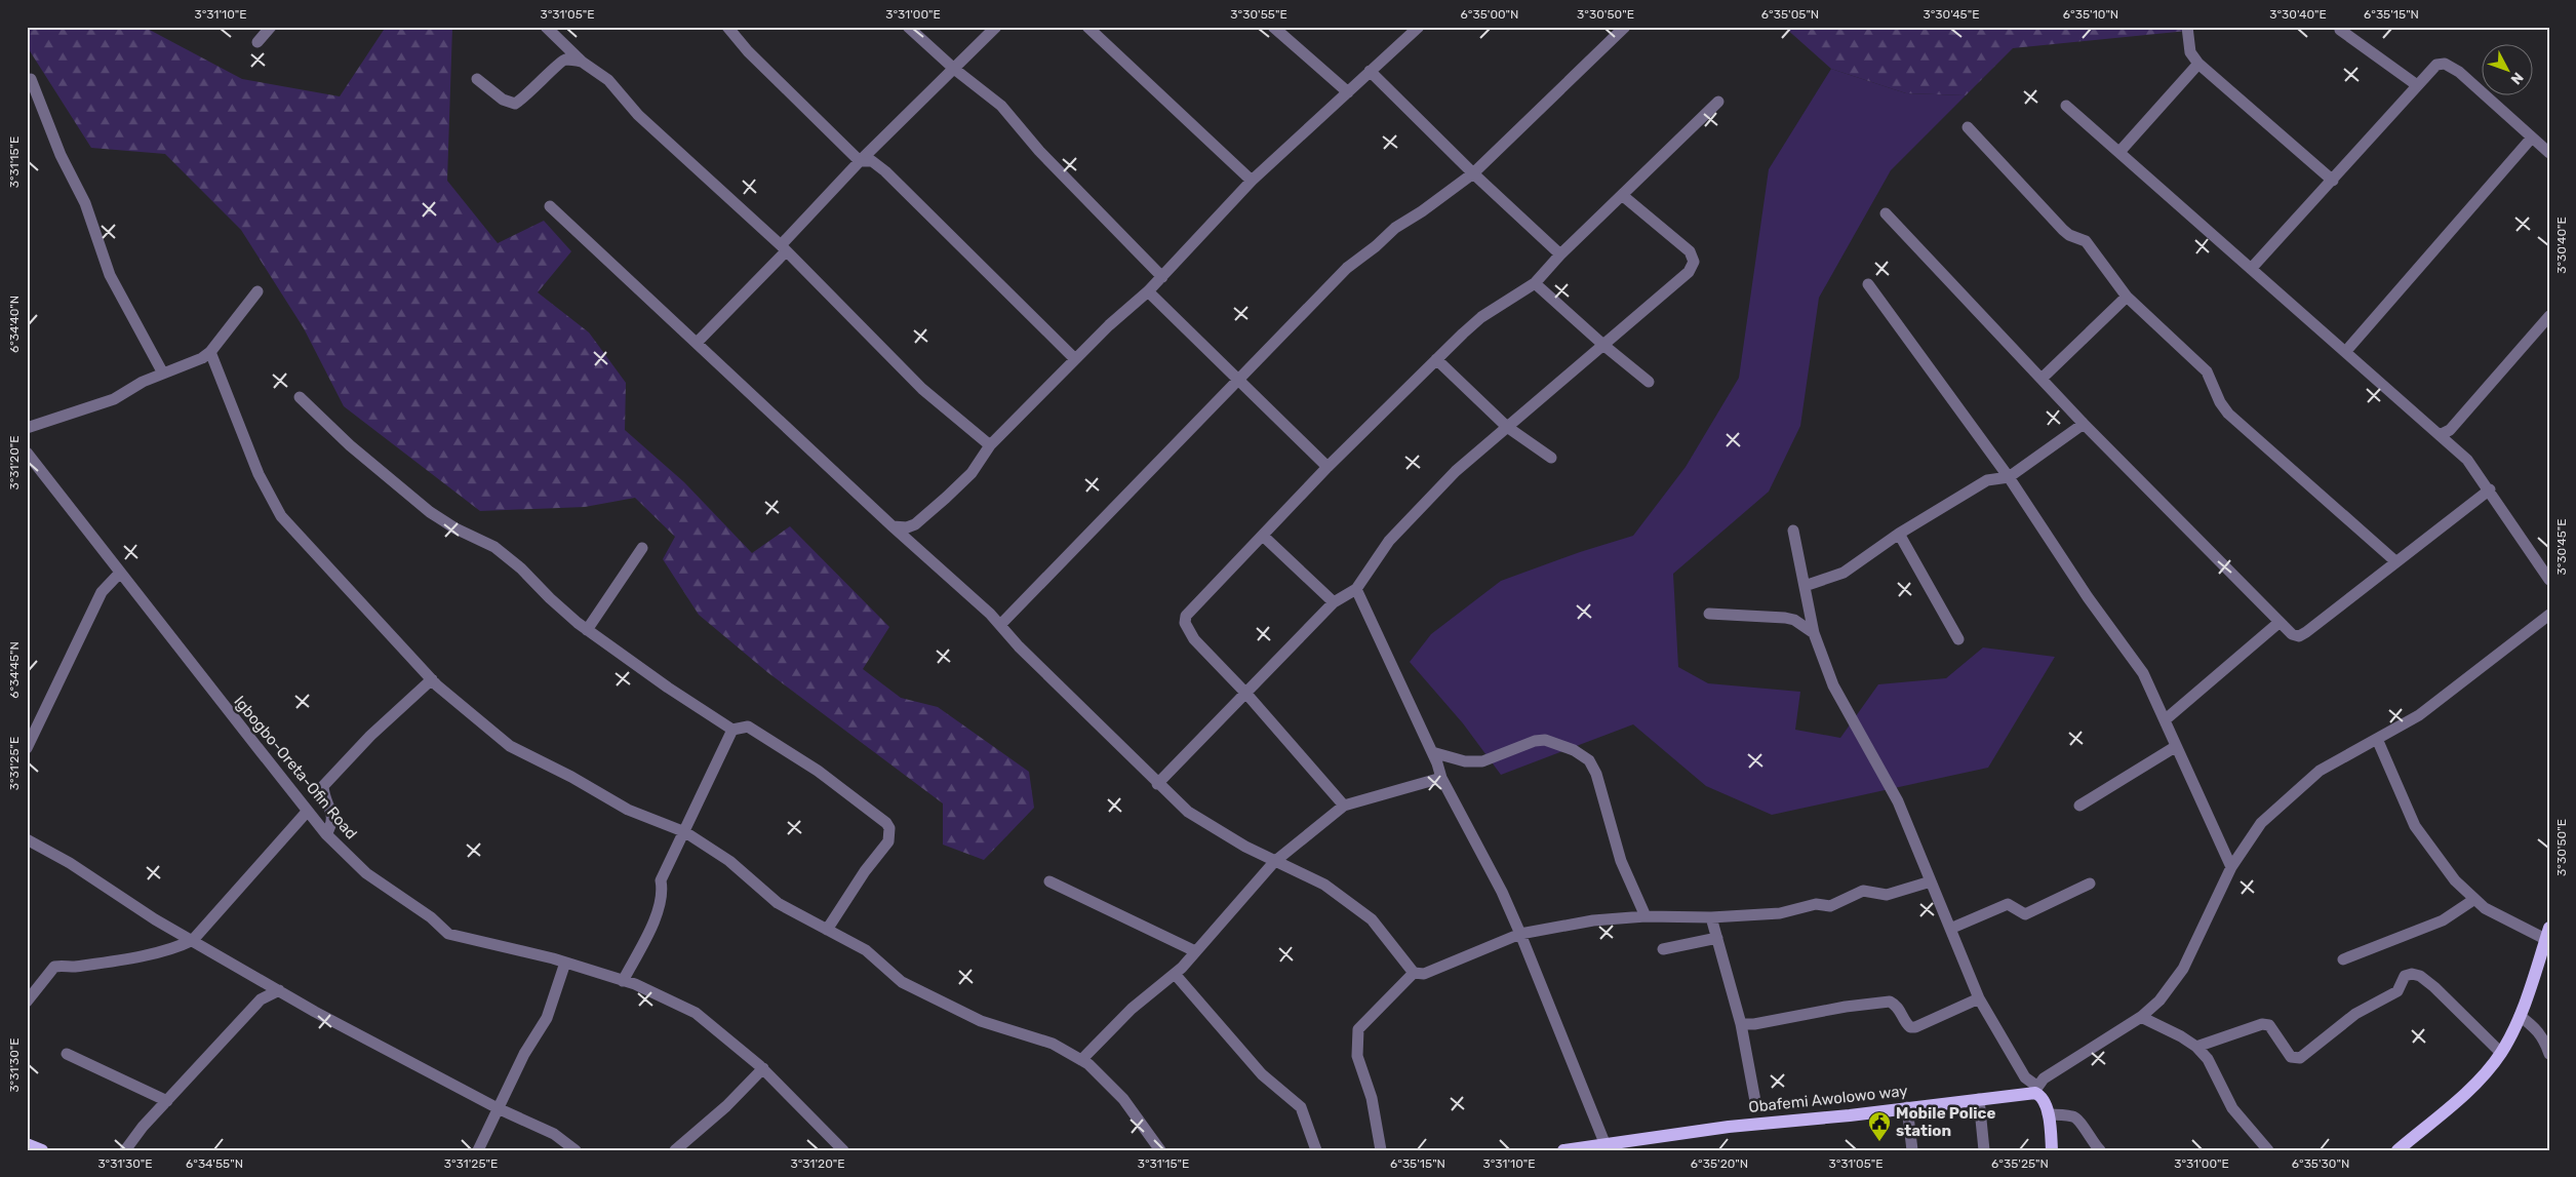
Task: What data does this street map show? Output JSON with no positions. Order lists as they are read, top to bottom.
{
  "streets": {
    "main road": ["Obafemi Awolowo way"],
    "street": ["Igbogbo-Oreta-Ofin Road"]
  },
  "places": {
    "public building": ["Mobile Police station"]
  },
  "north": "bottom right",
  "coordinates": [
    "3°31'10\"E",
    "3°31'05\"E",
    "3°31'00\"E",
    "3°30'55\"E",
    "6°35'00\"N",
    "3°30'50\"E",
    "6°35'05\"N",
    "3°30'45\"E",
    "6°35'10\"N",
    "3°30'40\"E",
    "6°35'15\"N",
    "3°31'15\"E",
    "6°34'40\"N",
    "3°31'20\"E",
    "6°34'45\"N",
    "3°31'25\"E",
    "3°31'30\"E",
    "6°34'55\"N",
    "6°35'20\"N",
    "6°35'25\"N",
    "6°35'30\"N"
  ]
}
